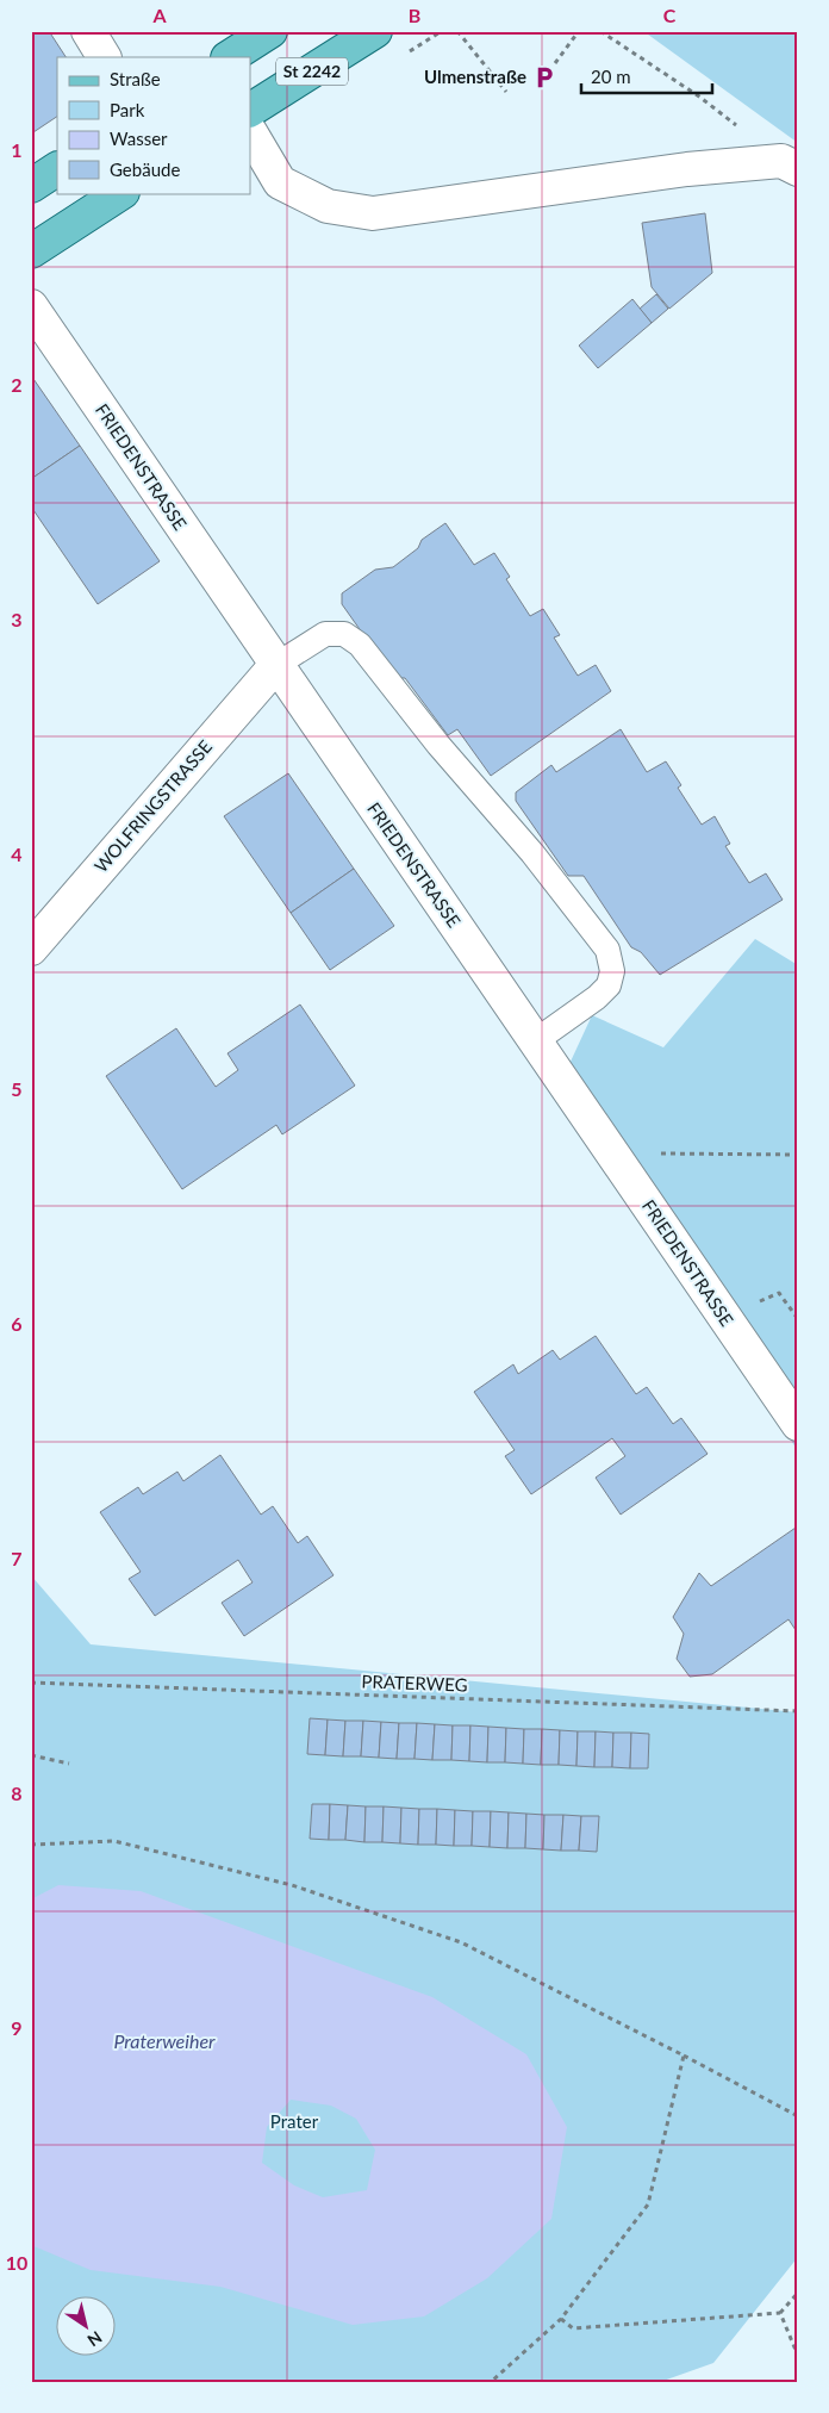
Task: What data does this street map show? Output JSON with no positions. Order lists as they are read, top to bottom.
{
  "streets": {
    "main road": ["St 2242"],
    "street": ["FRIEDENSTRASSE", "WOLFRINGSTRASSE"],
    "path": ["PRATERWEG"]
  },
  "crossings": [
    ["FRIEDENSTRASSE", "WOLFRINGSTRASSE"]
  ],
  "water": ["Praterweiher"],
  "parks": ["Prater"],
  "places": {
    "parking": ["Ulmenstraße"]
  },
  "legend": [
    "Straße",
    "Park",
    "Wasser",
    "Gebäude"
  ],
  "scale_bar": "20 m",
  "north": "bottom right",
  "grid": {
    "columns": ["A", "B", "C"],
    "rows": [
      "1",
      "2",
      "3",
      "4",
      "5",
      "6",
      "7",
      "8",
      "9",
      "10"
    ]
  }
}
